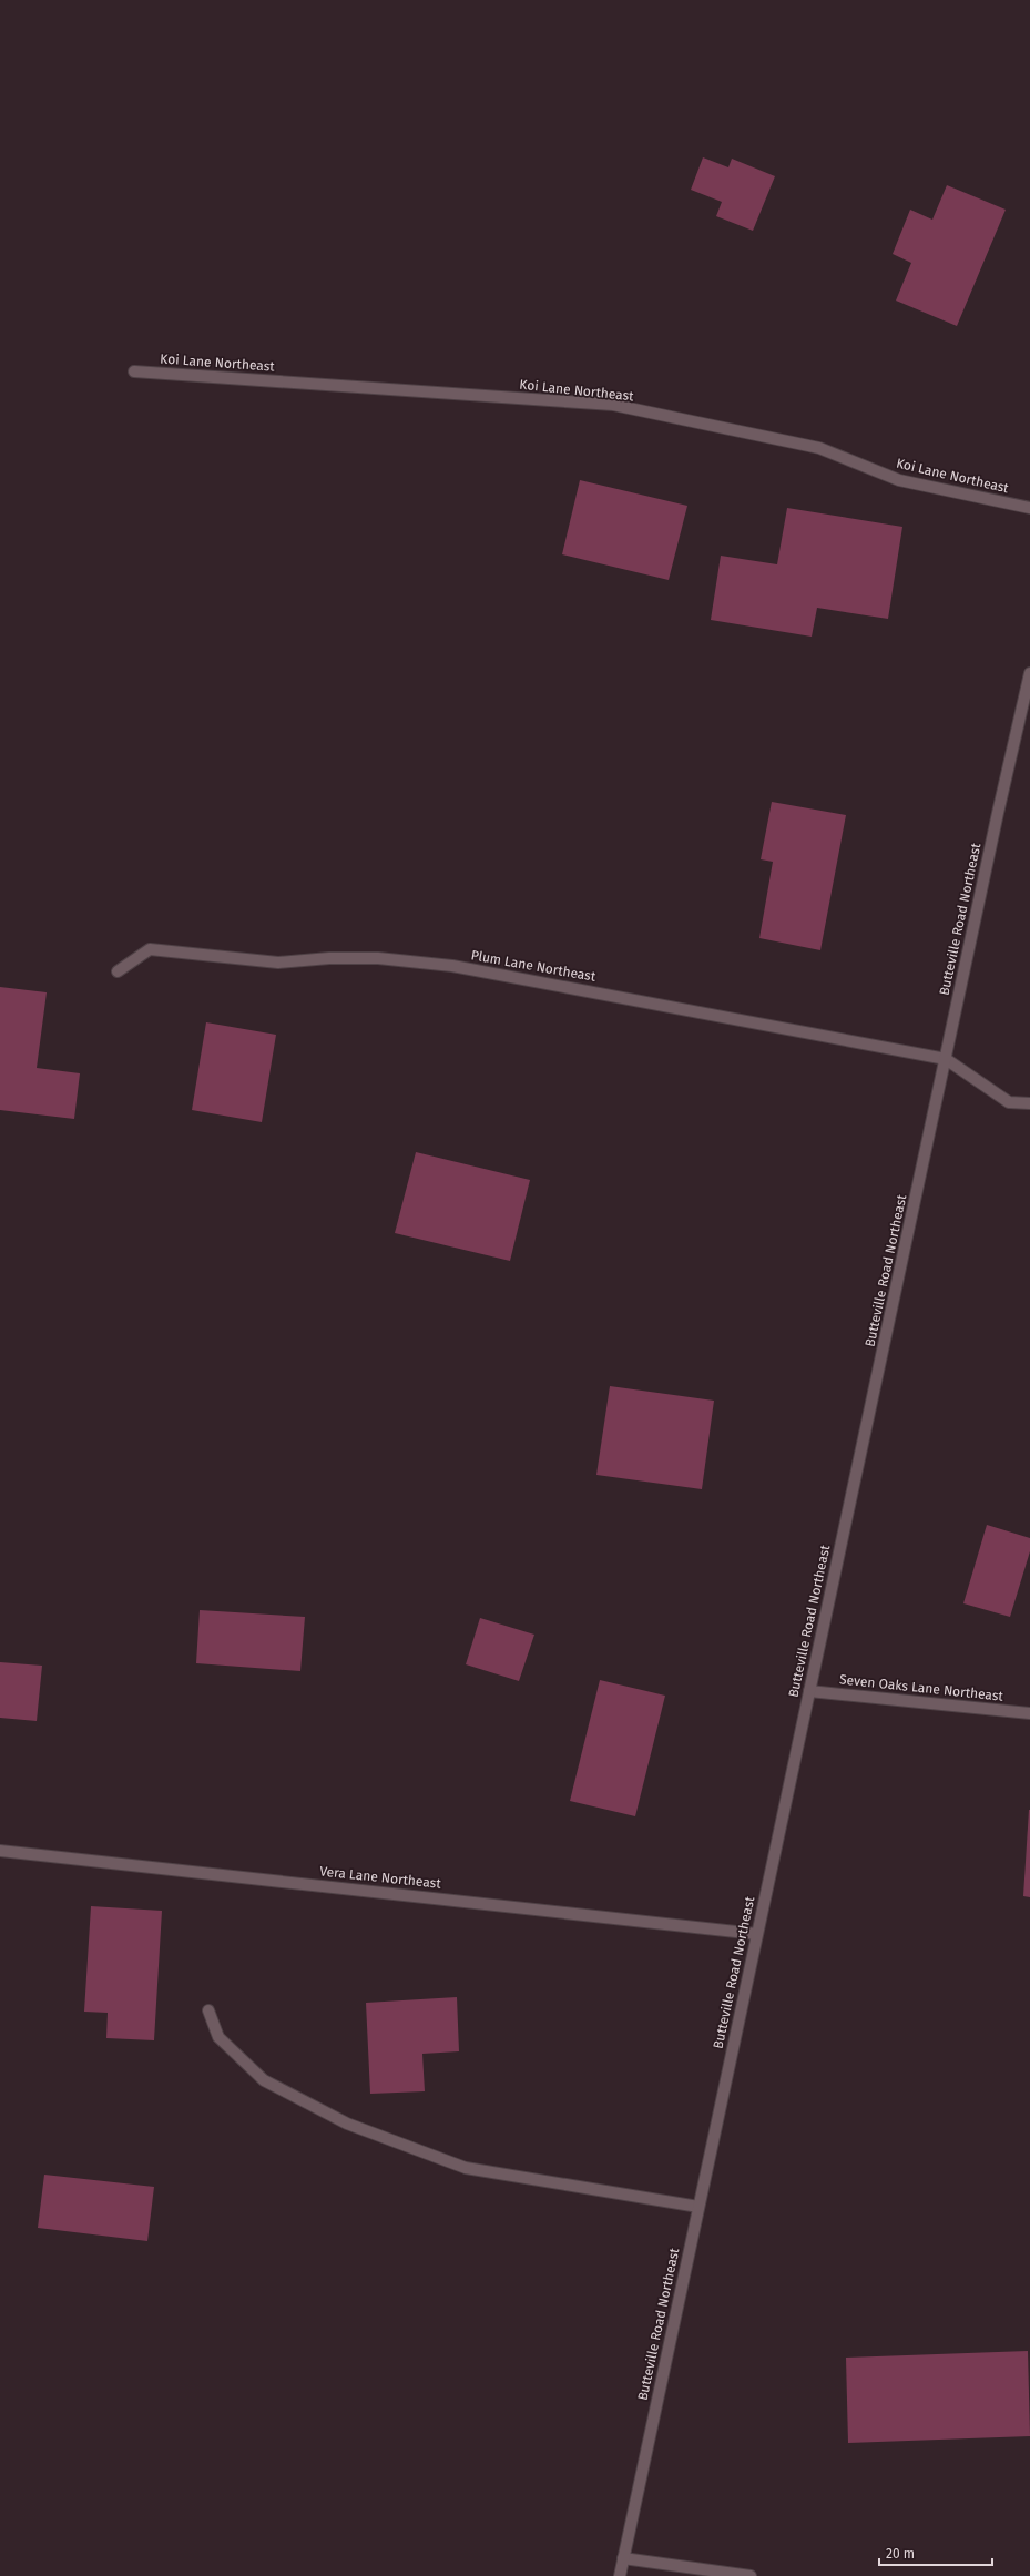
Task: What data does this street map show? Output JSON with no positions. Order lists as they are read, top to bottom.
{
  "streets": {
    "street": [
      "Koi Lane Northeast",
      "Butteville Road Northeast",
      "Plum Lane Northeast",
      "Seven Oaks Lane Northeast",
      "Vera Lane Northeast"
    ]
  },
  "crossings": [
    ["Butteville Road Northeast", "Plum Lane Northeast"],
    ["Butteville Road Northeast", "Seven Oaks Lane Northeast"],
    ["Butteville Road Northeast", "Vera Lane Northeast"]
  ],
  "scale_bar": "20 m"
}
